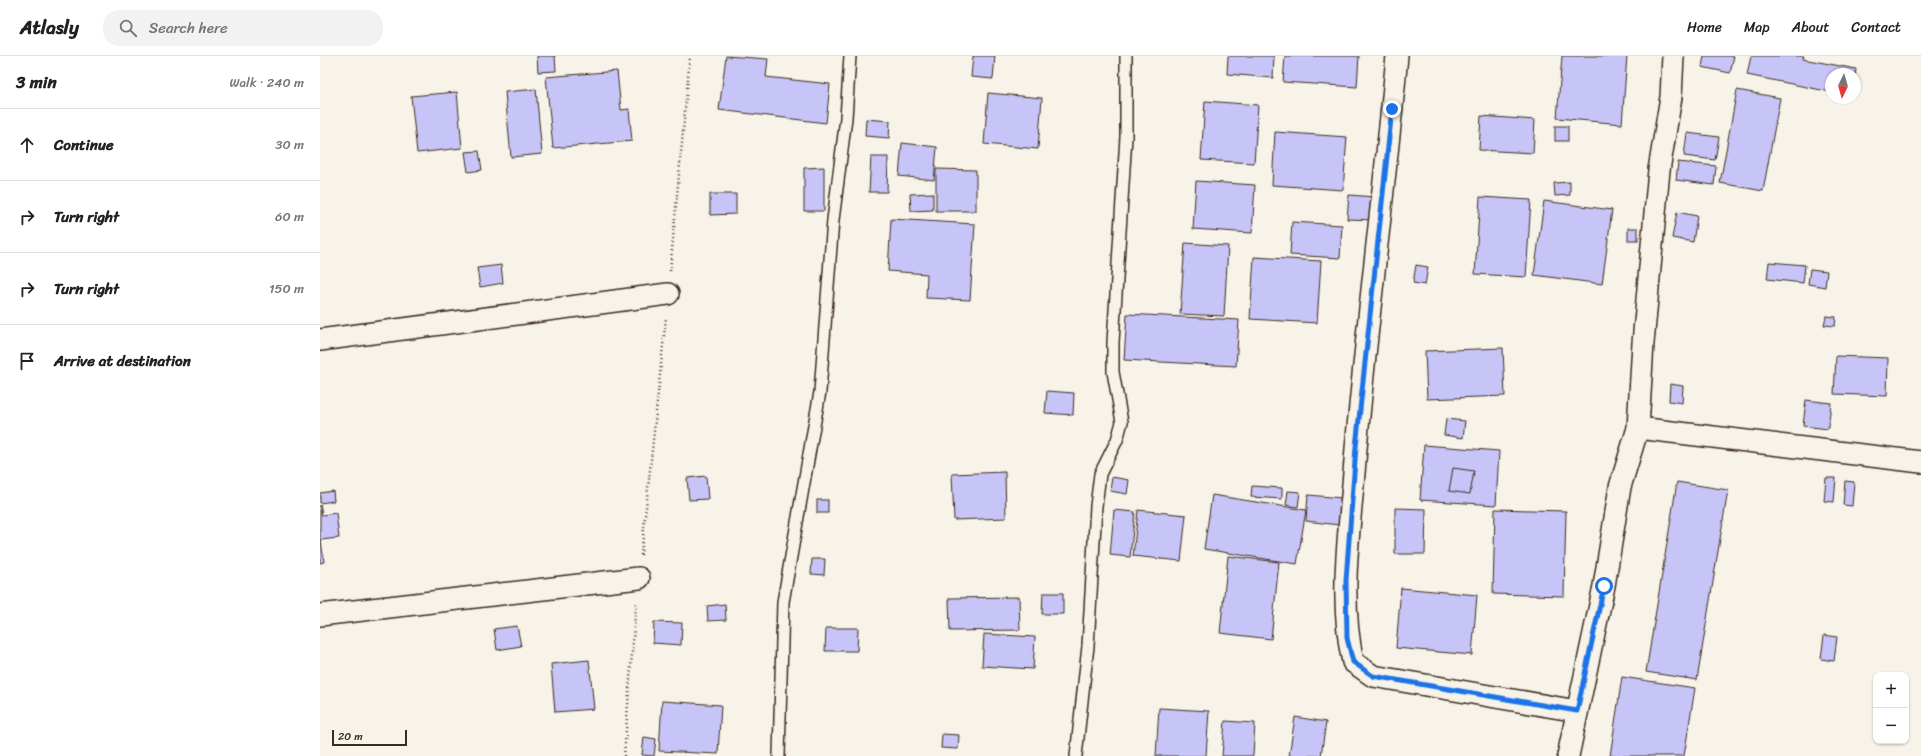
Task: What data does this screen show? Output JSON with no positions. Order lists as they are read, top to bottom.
{
  "scale_bar": "20 m",
  "north": "bottom",
  "page": {
    "header": "Atlasly",
    "search": "Search here",
    "nav": [
      "Home",
      "Map",
      "About",
      "Contact"
    ],
    "heading": ["3 min", "Walk · 240 m"],
    "list": [
      ["Continue", "30 m"],
      ["Turn right", "60 m"],
      ["Turn right", "150 m"],
      "Arrive at destination"
    ],
    "map_buttons": ["+", "−"],
    "scale": "20 m"
  }
}
